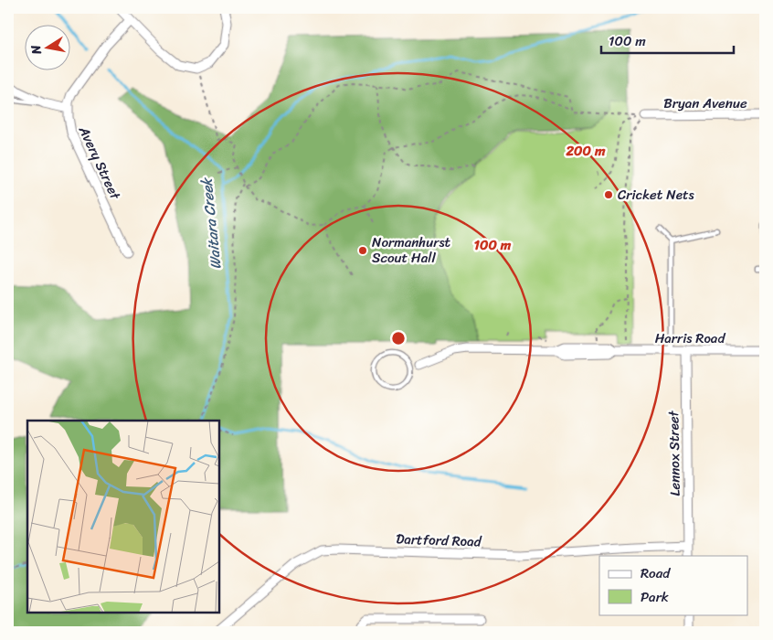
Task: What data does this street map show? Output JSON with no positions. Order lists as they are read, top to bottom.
{
  "streets": {
    "street": [
      "Bryan Avenue",
      "Avery Street",
      "Harris Road",
      "Lennox Street",
      "Dartford Road"
    ]
  },
  "crossings": [
    ["Harris Road", "Lennox Street"],
    ["Lennox Street", "Dartford Road"]
  ],
  "water": ["Waitara Creek"],
  "places": ["Cricket Nets", "Normanhurst Scout Hall"],
  "legend": ["Road", "Park"],
  "scale_bar": "100 m",
  "north": "left",
  "rings": ["200 m", "100 m"]
}
